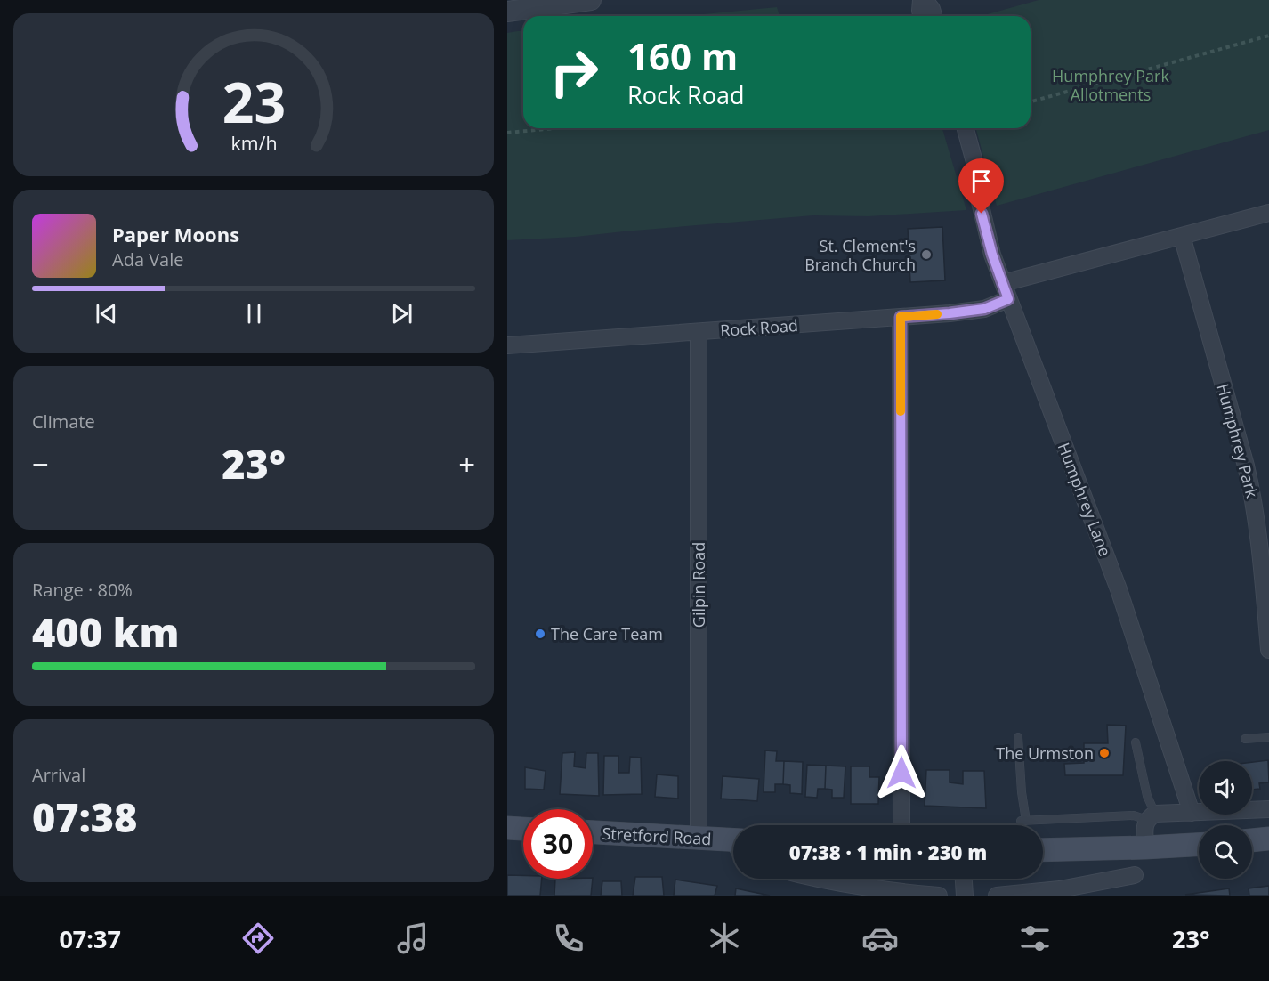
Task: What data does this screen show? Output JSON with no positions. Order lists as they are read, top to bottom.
{
  "streets": {
    "main road": ["Stretford Road"],
    "street": [
      "Rock Road",
      "Humphrey Park",
      "Humphrey Lane",
      "Gilpin Road"
    ]
  },
  "crossings": [
    ["Rock Road", "Humphrey Lane"],
    ["Rock Road", "Gilpin Road"],
    ["Gilpin Road", "Stretford Road"]
  ],
  "parks": ["Humphrey Park Allotments"],
  "places": ["St. Clement's Branch Church", "The Care Team", "The Urmston"],
  "page": {
    "turn": ["160 m", "Rock Road"],
    "song": ["Paper Moons", "Ada Vale"],
    "tile": [
      "Climate",
      ["Range · 80%", "400 km"],
      ["Arrival", "07:38"]
    ],
    "heat": ["−", "23°", "+"],
    "limit": "30",
    "trip": "07:38 · 1 min · 230 m",
    "tabs": ["07:37", "23°"],
    "gauge": ["23", "km/h"]
  }
}
